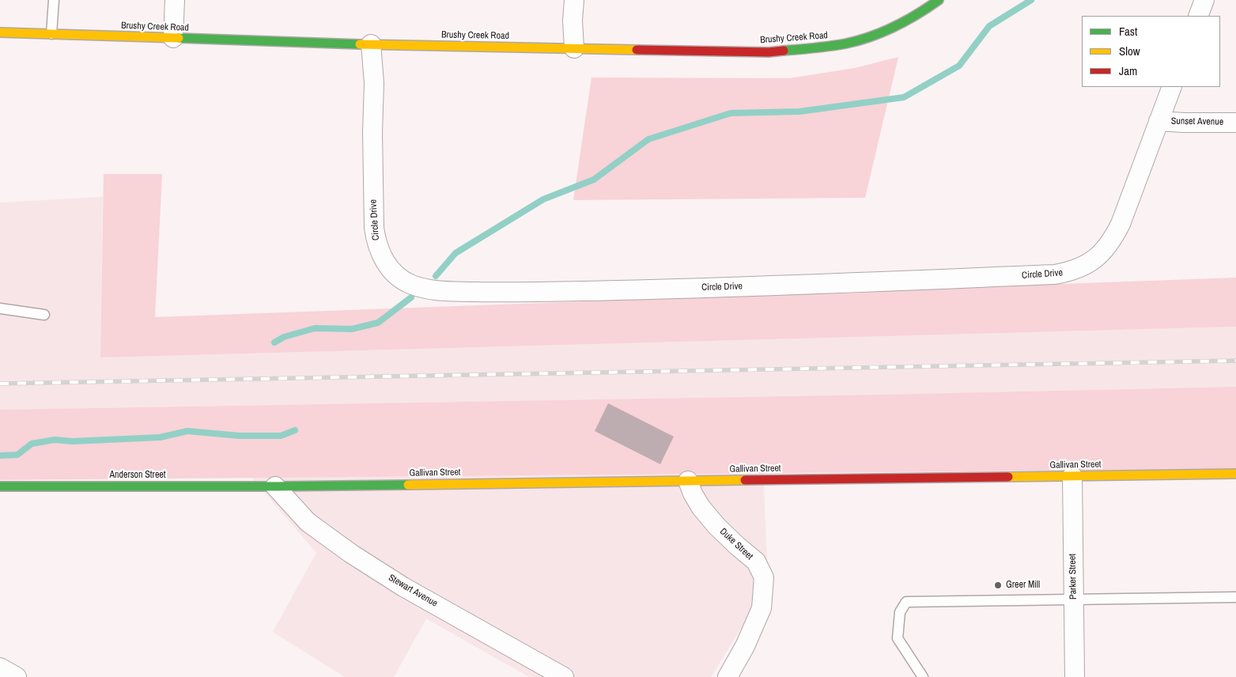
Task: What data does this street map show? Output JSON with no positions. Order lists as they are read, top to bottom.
{
  "streets": {
    "street": [
      "Brushy Creek Road",
      "Sunset Avenue",
      "Circle Drive",
      "Gallivan Street",
      "Anderson Street",
      "Duke Street",
      "Parker Street",
      "Stewart Avenue"
    ]
  },
  "crossings": [
    ["Brushy Creek Road", "Circle Drive"],
    ["Sunset Avenue", "Circle Drive"],
    ["Gallivan Street", "Anderson Street"],
    ["Gallivan Street", "Duke Street"],
    ["Gallivan Street", "Parker Street"],
    ["Gallivan Street", "Stewart Avenue"],
    ["Anderson Street", "Stewart Avenue"]
  ],
  "places": ["Greer Mill"],
  "legend": ["Fast", "Slow", "Jam"]
}
